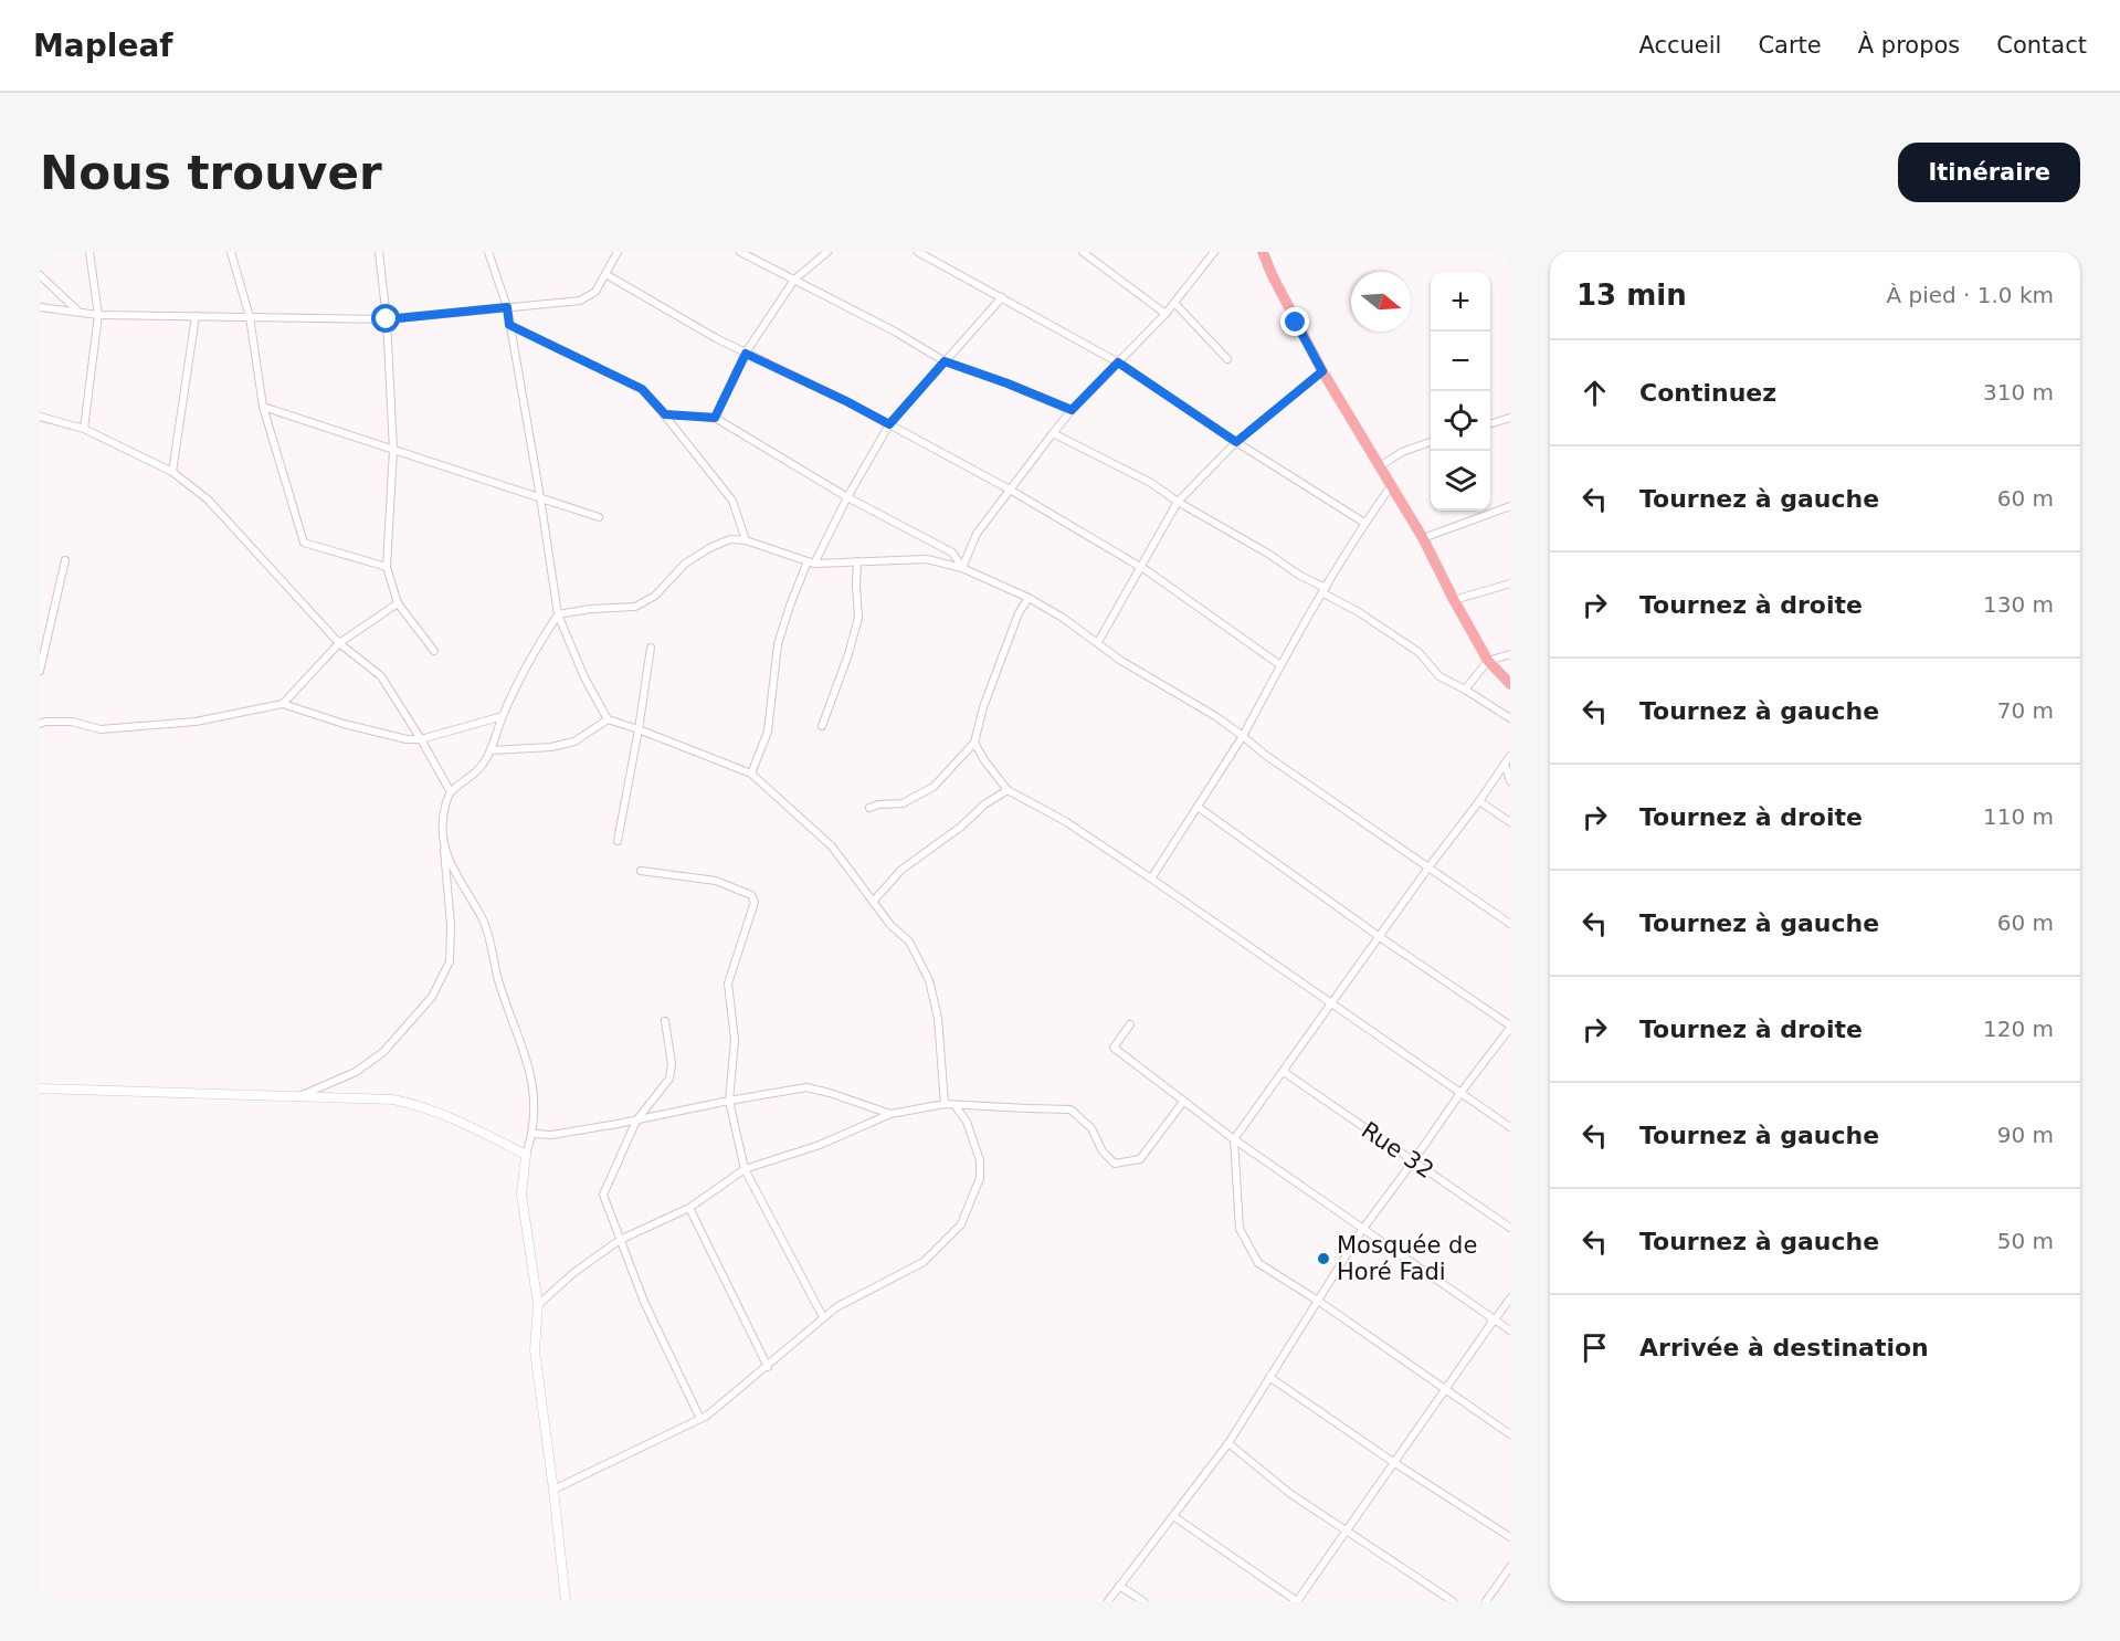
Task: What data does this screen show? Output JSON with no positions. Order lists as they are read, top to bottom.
{
  "streets": {
    "street": ["Rue 32"]
  },
  "places": ["Mosquée de Horé Fadi"],
  "north": "right",
  "page": {
    "header": "Mapleaf",
    "nav": [
      "Accueil",
      "Carte",
      "À propos",
      "Contact"
    ],
    "buttons": "Itinéraire",
    "title": "Nous trouver",
    "heading": ["13 min", "À pied · 1.0 km"],
    "map_buttons": ["+", "−"],
    "list": [
      ["Continuez", "310 m"],
      ["Tournez à gauche", "60 m"],
      ["Tournez à droite", "130 m"],
      ["Tournez à gauche", "70 m"],
      ["Tournez à droite", "110 m"],
      ["Tournez à gauche", "60 m"],
      ["Tournez à droite", "120 m"],
      ["Tournez à gauche", "90 m"],
      ["Tournez à gauche", "50 m"],
      "Arrivée à destination"
    ]
  }
}
